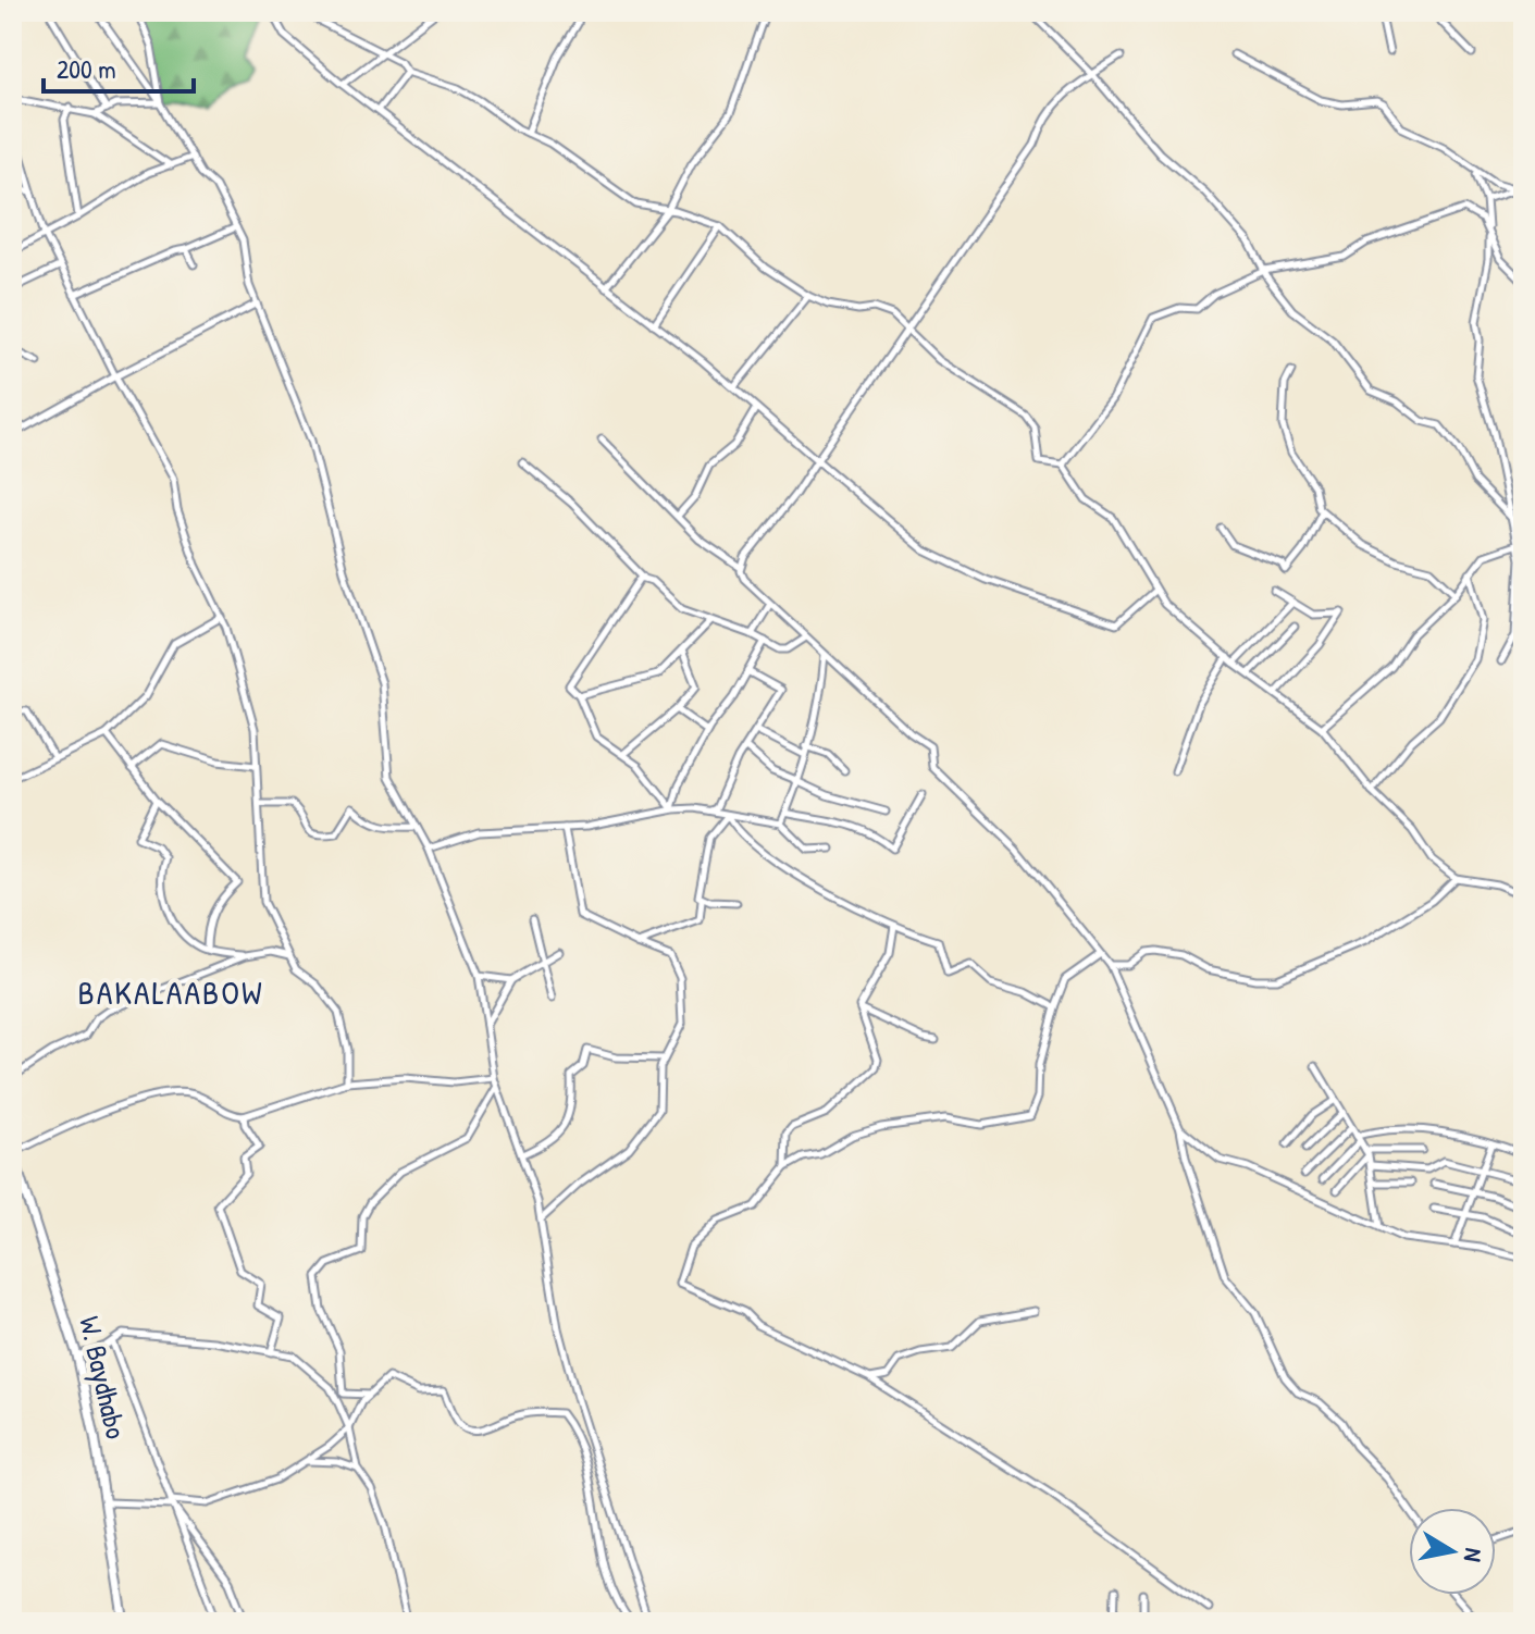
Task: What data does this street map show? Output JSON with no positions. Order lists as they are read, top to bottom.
{
  "streets": {
    "main road": ["W. Baydhabo"]
  },
  "districts": ["BAKALAABOW"],
  "scale_bar": "200 m",
  "north": "right"
}
